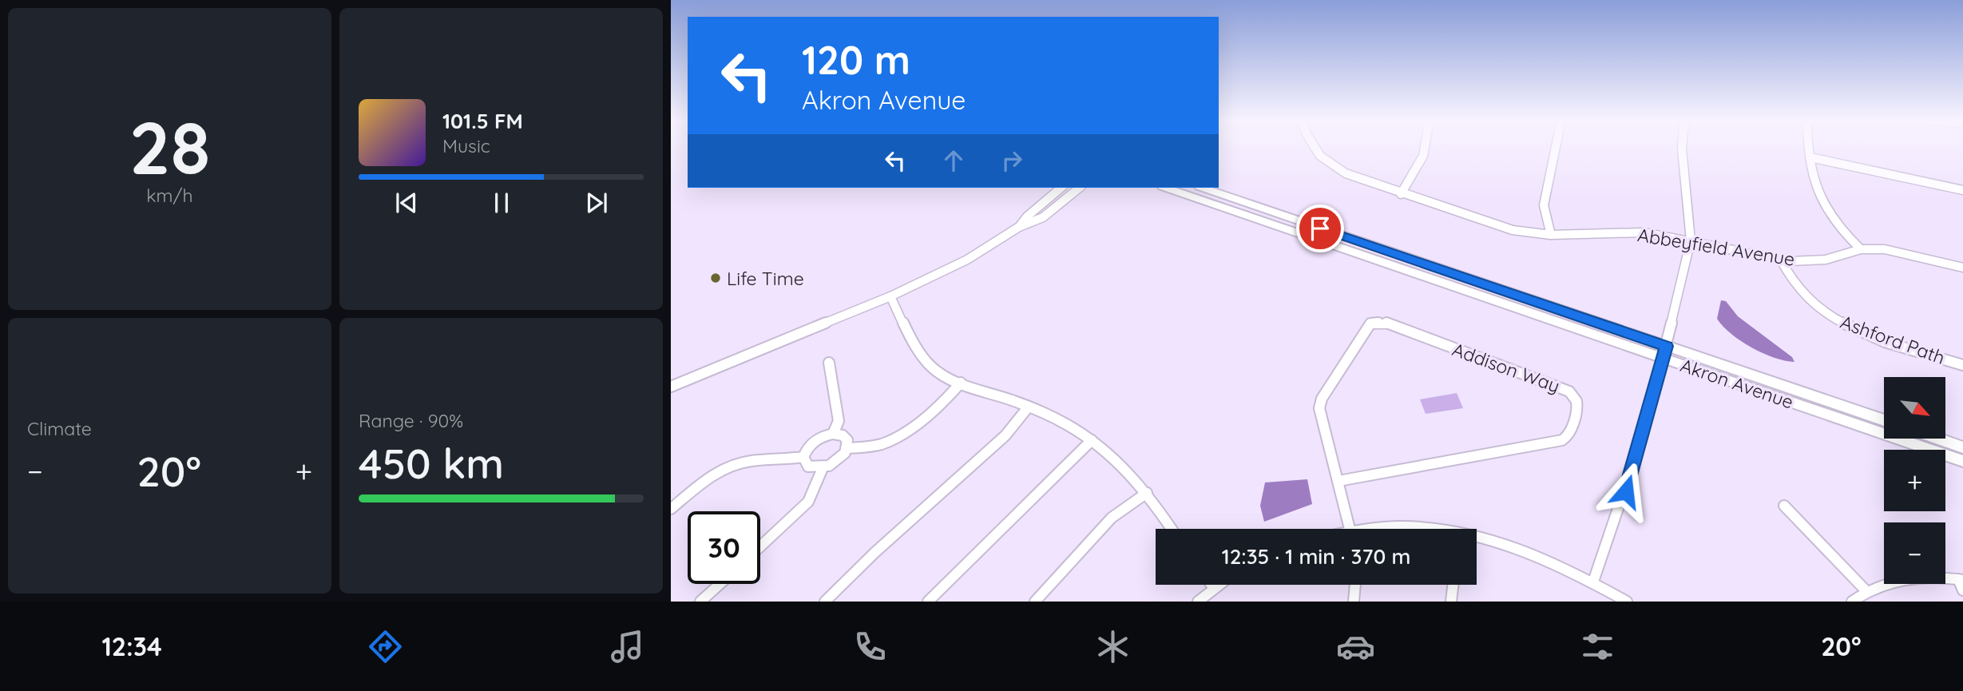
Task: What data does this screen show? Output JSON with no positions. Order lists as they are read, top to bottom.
{
  "streets": {
    "street": [
      "Abbeyfield Avenue",
      "Ashford Path",
      "Addison Way",
      "Akron Avenue"
    ]
  },
  "crossings": [
    ["Abbeyfield Avenue", "Ashford Path"]
  ],
  "places": ["Life Time"],
  "north": "bottom right",
  "page": {
    "tile": [
      ["28", "km/h"],
      "Climate",
      ["Range · 90%", "450 km"]
    ],
    "turn": ["120 m", "Akron Avenue"],
    "song": ["101.5 FM", "Music"],
    "map_buttons": ["+", "−"],
    "heat": ["−", "20°", "+"],
    "limit": "30",
    "trip": "12:35 · 1 min · 370 m",
    "tabs": ["12:34", "20°"]
  }
}
